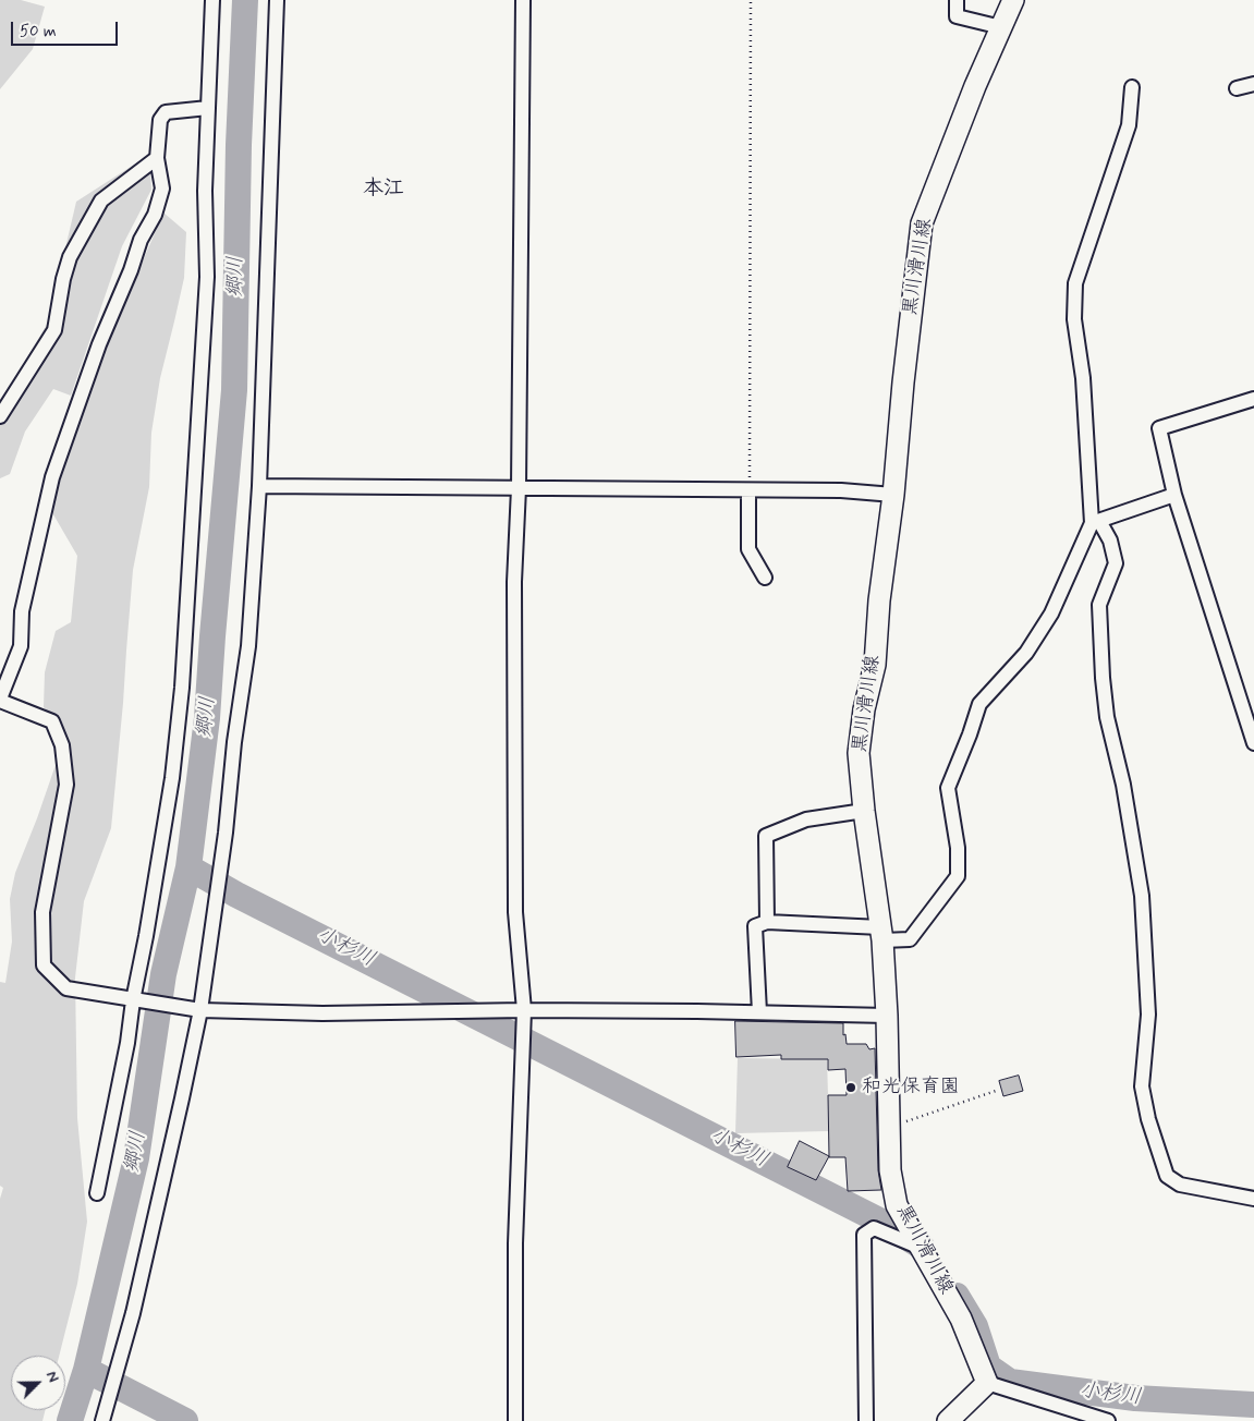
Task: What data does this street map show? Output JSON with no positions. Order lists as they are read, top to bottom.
{
  "streets": {
    "main road": ["黒川滑川線"]
  },
  "districts": ["本江"],
  "water": ["郷川", "小杉川"],
  "places": ["和光保育園"],
  "scale_bar": "50 m",
  "north": "top right"
}
